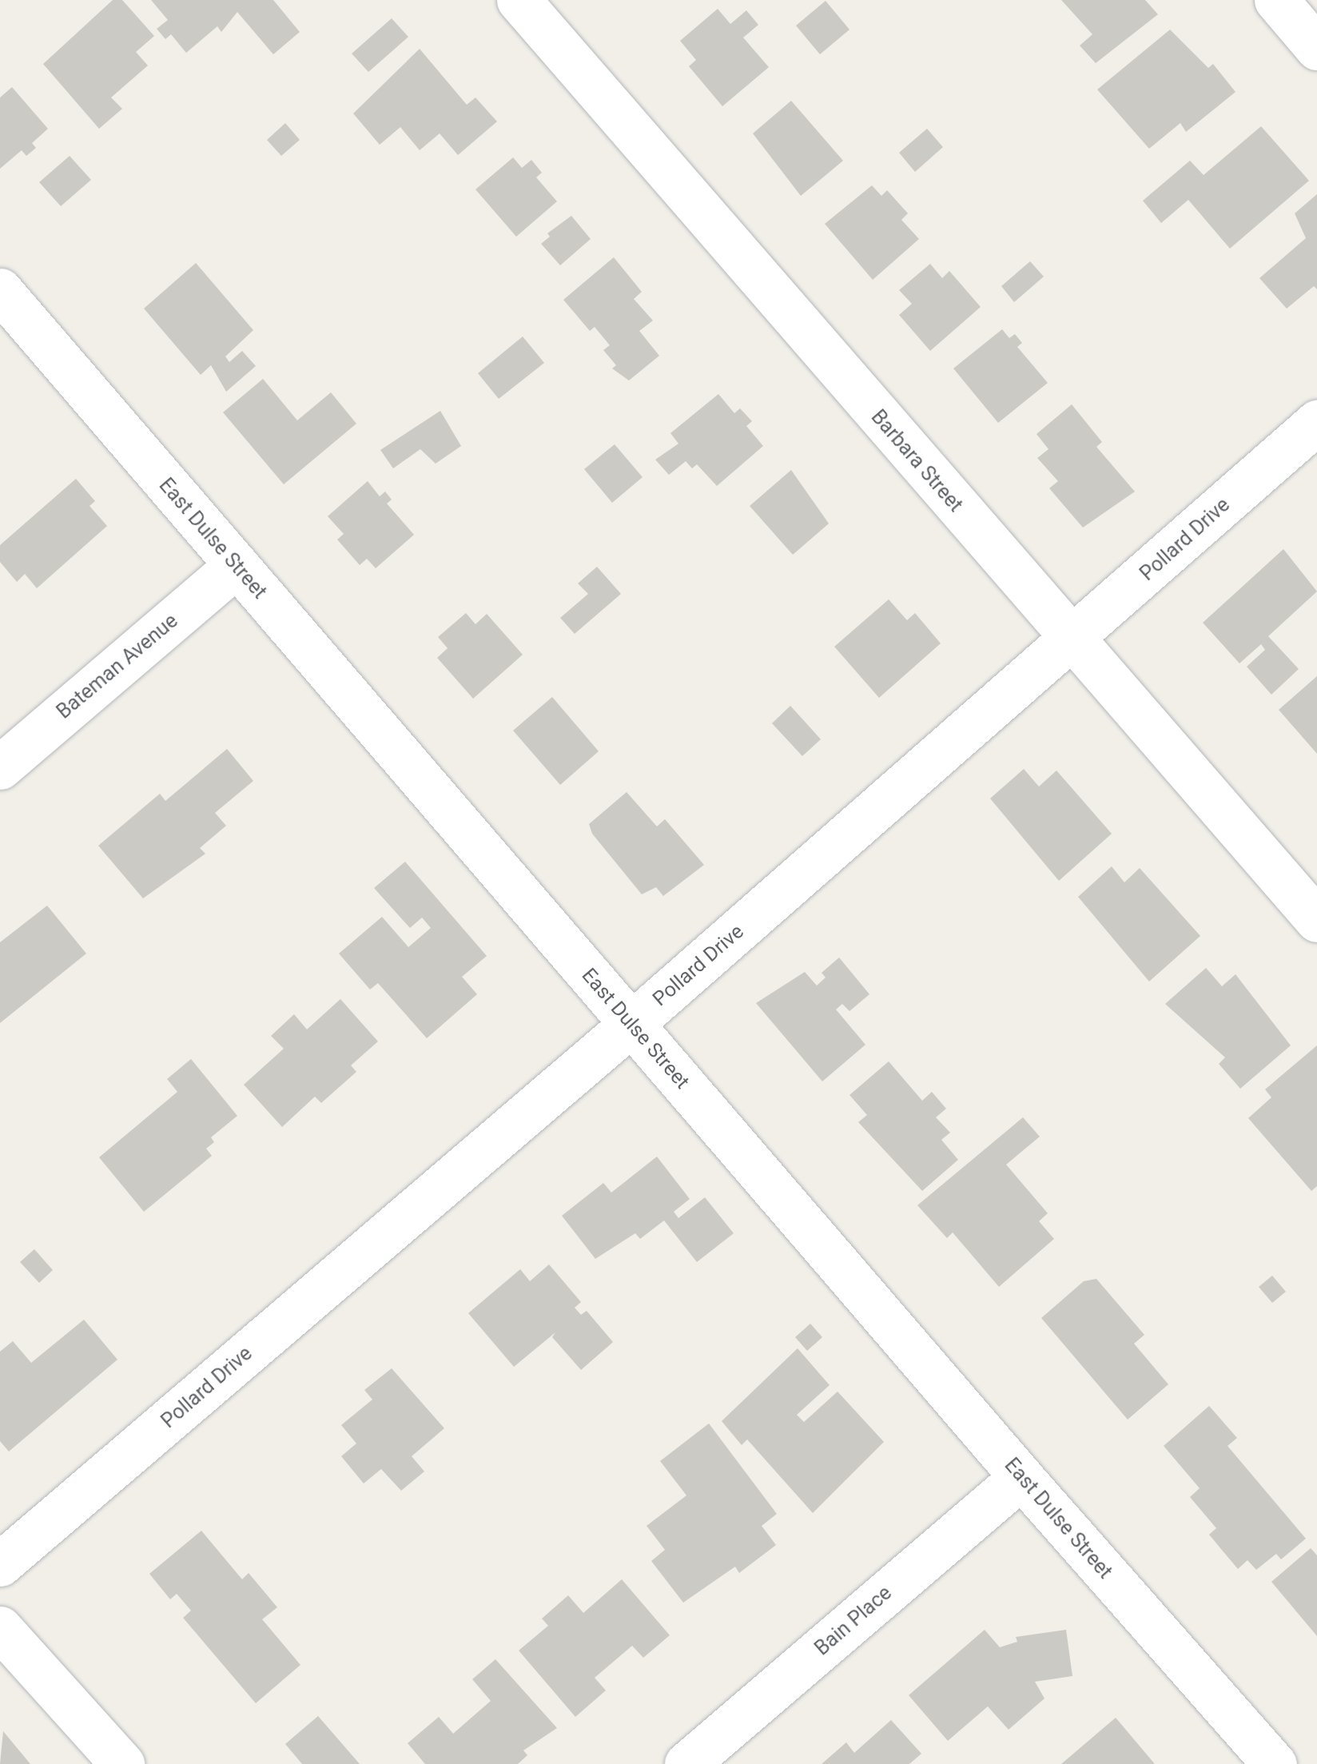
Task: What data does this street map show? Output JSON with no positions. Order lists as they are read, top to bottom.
{
  "streets": {
    "street": [
      "Barbara Street",
      "East Dulse Street",
      "Pollard Drive",
      "Bateman Avenue",
      "Bain Place"
    ]
  },
  "crossings": [
    ["Barbara Street", "Pollard Drive"],
    ["East Dulse Street", "Pollard Drive"],
    ["East Dulse Street", "Bateman Avenue"],
    ["East Dulse Street", "Bain Place"]
  ]
}
